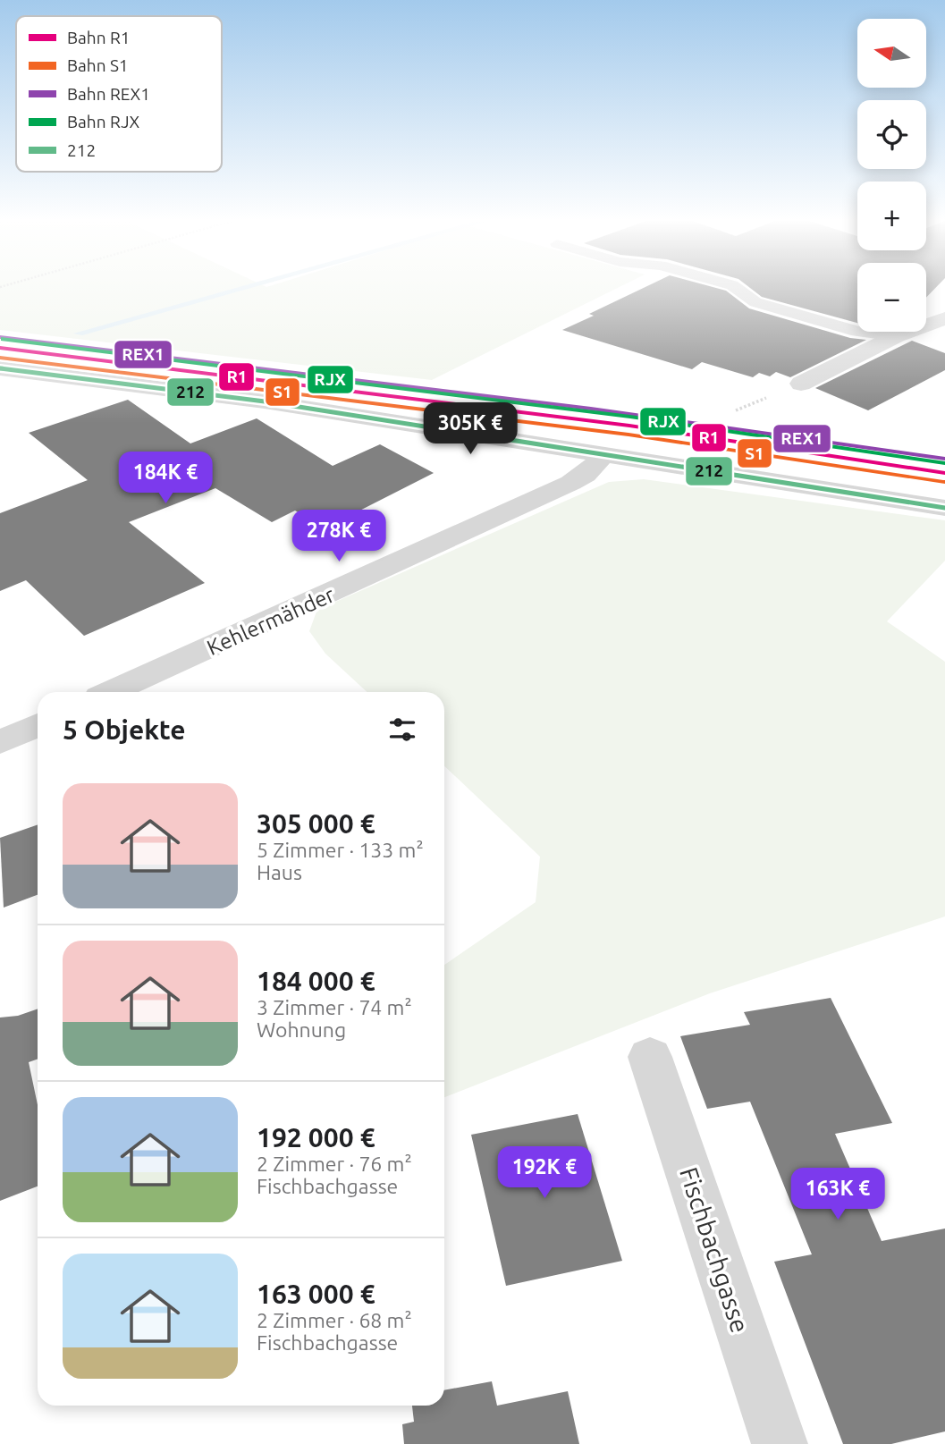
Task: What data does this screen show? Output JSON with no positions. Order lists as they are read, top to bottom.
{
  "streets": {
    "street": ["Kehlermähder", "Fischbachgasse"]
  },
  "lines": [
    "rail line REX1",
    "rail line RJX",
    "rail line R1",
    "rail line S1",
    "transit line 212"
  ],
  "legend": [
    "Bahn R1",
    "Bahn S1",
    "Bahn REX1",
    "Bahn RJX",
    "212"
  ],
  "north": "left",
  "page": {
    "map_buttons": ["+", "−"],
    "price": [
      "305K €",
      "184K €",
      "278K €",
      "192K €",
      "163K €"
    ],
    "heading": "5 Objekte",
    "list": [
      {
        "name": "305 000 €",
        "note": "5 Zimmer · 133 m² · Haus"
      },
      {
        "name": "184 000 €",
        "note": "3 Zimmer · 74 m² · Wohnung"
      },
      {
        "name": "192 000 €",
        "note": "2 Zimmer · 76 m² · Fischbachgasse"
      },
      {
        "name": "163 000 €",
        "note": "2 Zimmer · 68 m² · Fischbachgasse"
      }
    ]
  }
}
